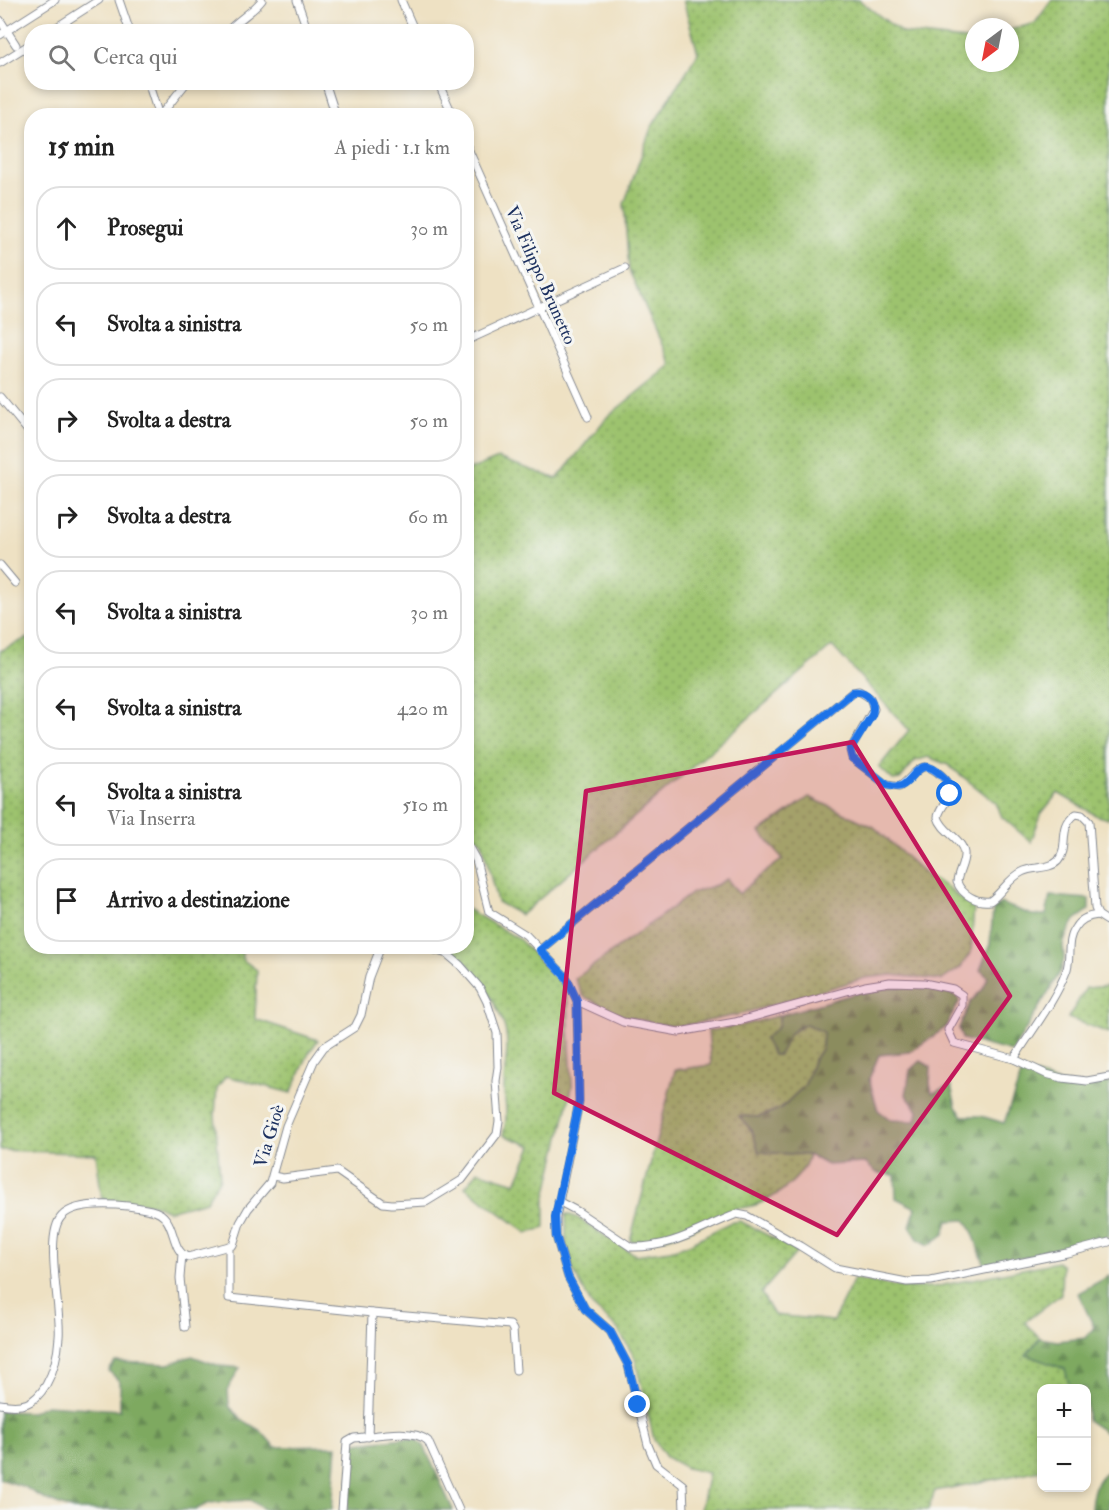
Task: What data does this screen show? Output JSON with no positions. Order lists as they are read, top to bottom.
{
  "streets": {
    "street": ["Via Filippo Brunetto", "Via Gioè"]
  },
  "north": "bottom left",
  "page": {
    "search": "Cerca qui",
    "heading": ["15 min", "A piedi · 1.1 km"],
    "list": [
      ["Prosegui", "30 m"],
      ["Svolta a sinistra", "50 m"],
      ["Svolta a destra", "50 m"],
      ["Svolta a destra", "60 m"],
      ["Svolta a sinistra", "30 m"],
      ["Svolta a sinistra", "420 m"],
      ["Svolta a sinistra", "Via Inserra", "510 m"],
      "Arrivo a destinazione"
    ],
    "map_buttons": ["+", "−"]
  }
}
